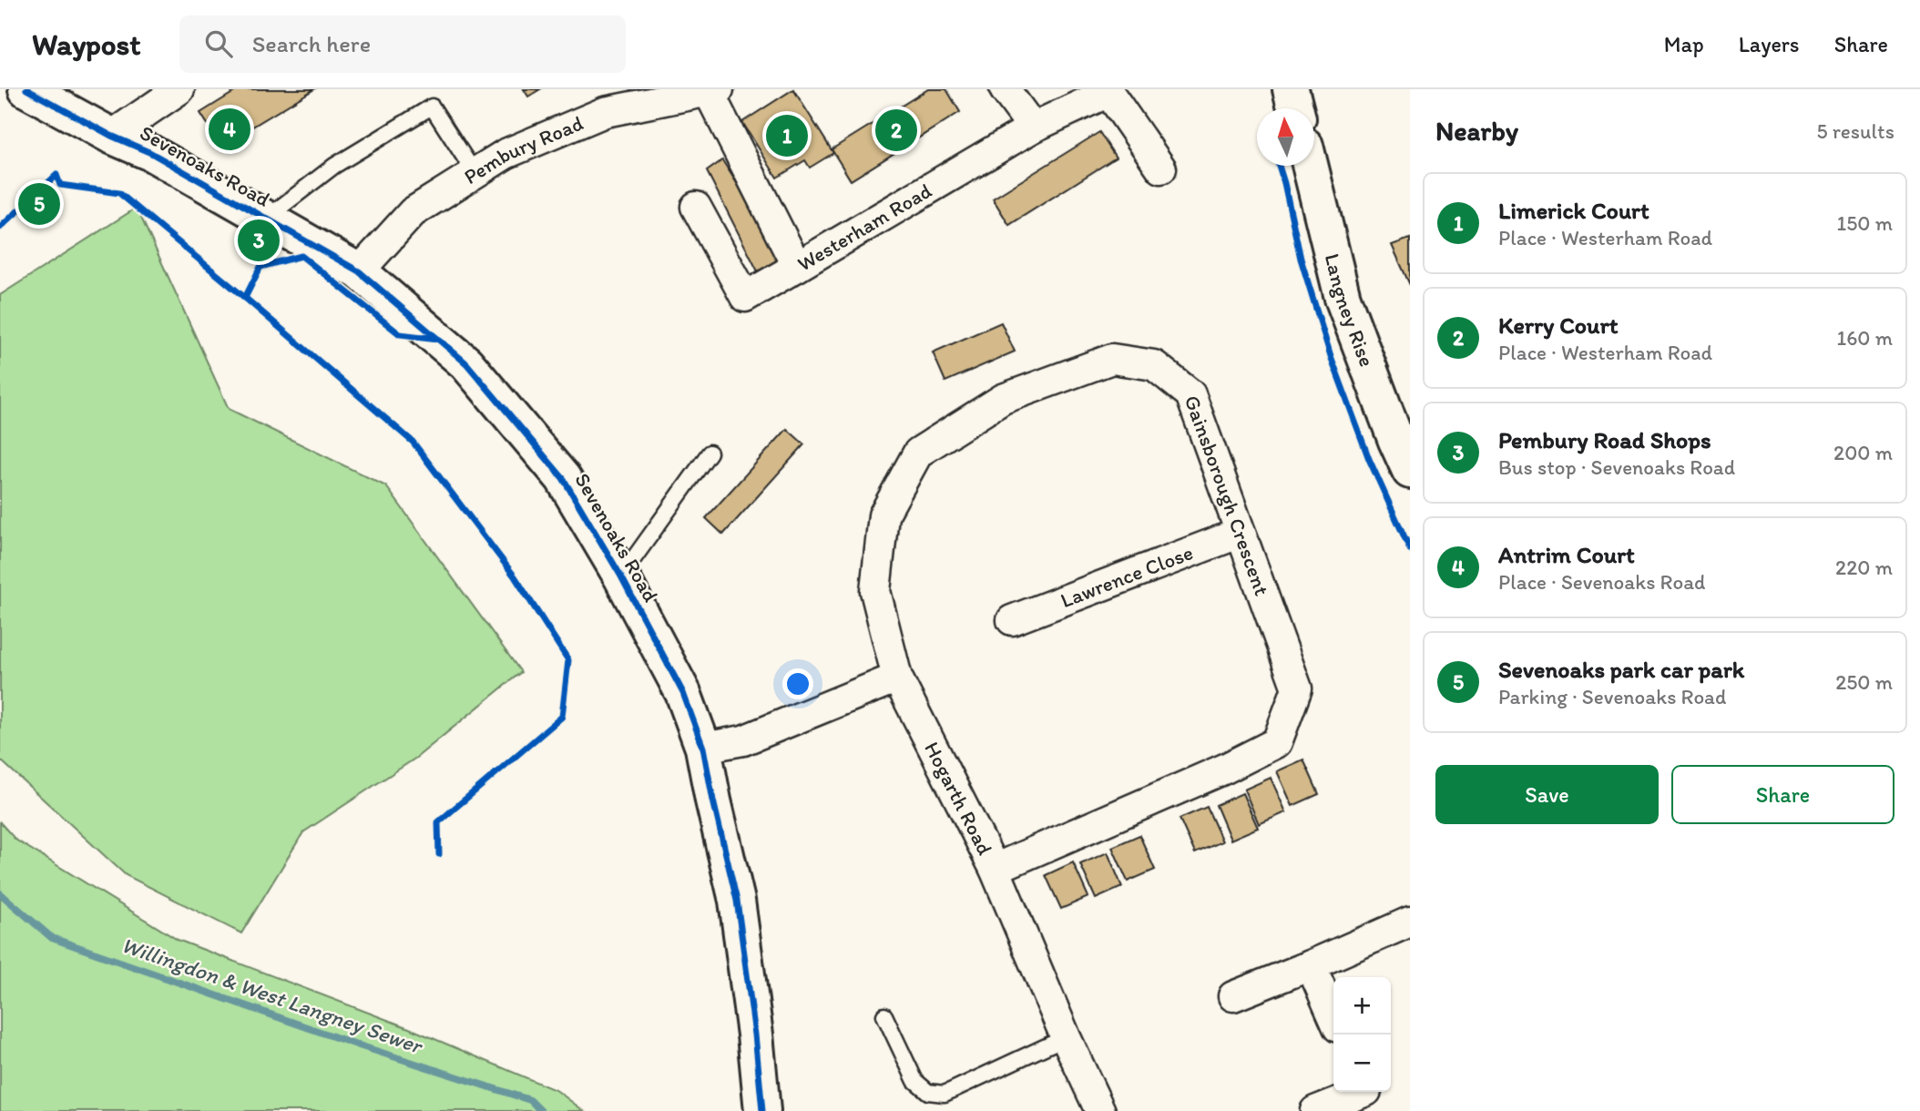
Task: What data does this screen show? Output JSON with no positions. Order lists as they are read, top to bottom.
{
  "streets": {
    "street": [
      "Pembury Road",
      "Sevenoaks Road",
      "Westerham Road",
      "Langney Rise",
      "Gainsborough Crescent",
      "Lawrence Close",
      "Hogarth Road"
    ]
  },
  "crossings": [
    ["Pembury Road", "Sevenoaks Road"],
    ["Pembury Road", "Westerham Road"],
    ["Gainsborough Crescent", "Lawrence Close"],
    ["Gainsborough Crescent", "Hogarth Road"]
  ],
  "water": ["Willingdon & West Langney Sewer"],
  "north": "top",
  "page": {
    "header": "Waypost",
    "search": "Search here",
    "nav": ["Map", "Layers", "Share"],
    "heading": ["Nearby", "5 results"],
    "pins": [
      "4",
      "2",
      "1",
      "5",
      "3"
    ],
    "list": [
      {
        "mark": "1",
        "name": "Limerick Court",
        "note": "Place · Westerham Road",
        "value": "150 m"
      },
      {
        "mark": "2",
        "name": "Kerry Court",
        "note": "Place · Westerham Road",
        "value": "160 m"
      },
      {
        "mark": "3",
        "name": "Pembury Road Shops",
        "note": "Bus stop · Sevenoaks Road",
        "value": "200 m"
      },
      {
        "mark": "4",
        "name": "Antrim Court",
        "note": "Place · Sevenoaks Road",
        "value": "220 m"
      },
      {
        "mark": "5",
        "name": "Sevenoaks park car park",
        "note": "Parking · Sevenoaks Road",
        "value": "250 m"
      }
    ],
    "buttons": ["Save", "Share"],
    "map_buttons": ["+", "−"]
  }
}
